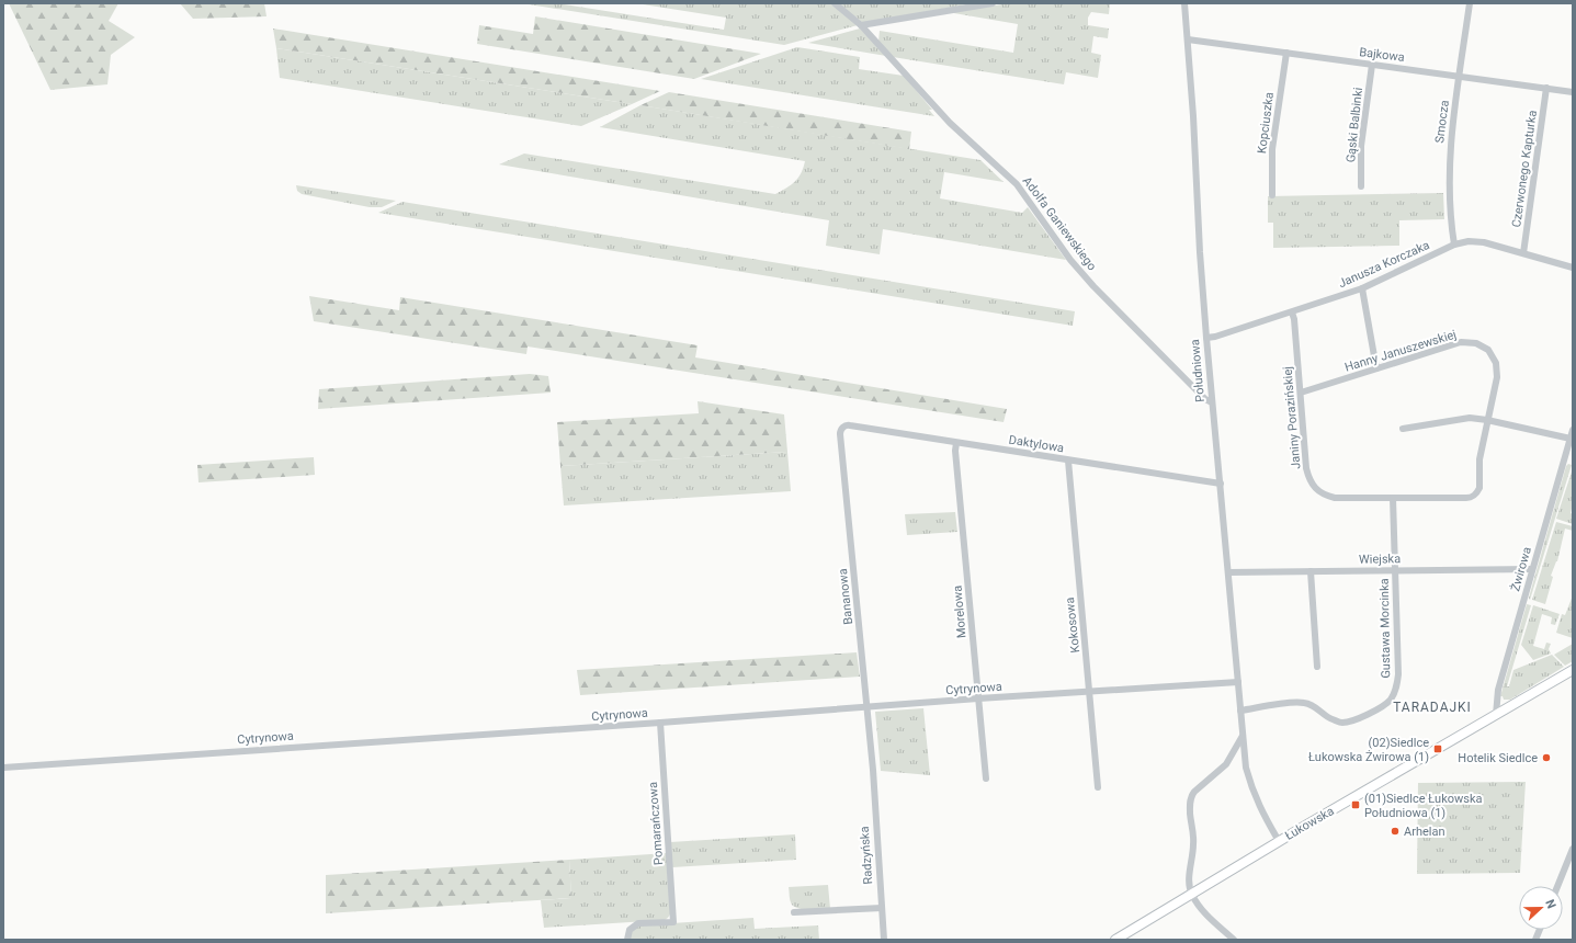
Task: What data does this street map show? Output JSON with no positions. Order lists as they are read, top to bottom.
{
  "streets": {
    "main road": ["Łukowska"],
    "street": [
      "Bajkowa",
      "Smocza",
      "Kopciuszka",
      "Gąski Balbinki",
      "Czerwonego Kapturka",
      "Adolfa Ganiewskiego",
      "Janusza Korczaka",
      "Hanny Januszewskiej",
      "Południowa",
      "Janiny Porazińskiej",
      "Daktylowa",
      "Wiejska",
      "Żwirowa",
      "Bananowa",
      "Morelowa",
      "Kokosowa",
      "Gustawa Morcinka",
      "Cytrynowa",
      "Pomarańczowa",
      "Radzyńska"
    ]
  },
  "crossings": [
    ["Bajkowa", "Smocza"],
    ["Bajkowa", "Kopciuszka"],
    ["Bajkowa", "Gąski Balbinki"],
    ["Bajkowa", "Czerwonego Kapturka"],
    ["Bajkowa", "Południowa"],
    ["Smocza", "Janusza Korczaka"],
    ["Czerwonego Kapturka", "Janusza Korczaka"],
    ["Adolfa Ganiewskiego", "Południowa"],
    ["Janusza Korczaka", "Południowa"],
    ["Janusza Korczaka", "Janiny Porazińskiej"],
    ["Hanny Januszewskiej", "Janiny Porazińskiej"],
    ["Południowa", "Daktylowa"],
    ["Południowa", "Wiejska"],
    ["Południowa", "Gustawa Morcinka"],
    ["Południowa", "Cytrynowa"],
    ["Południowa", "Łukowska"],
    ["Janiny Porazińskiej", "Gustawa Morcinka"],
    ["Daktylowa", "Bananowa"],
    ["Daktylowa", "Morelowa"],
    ["Daktylowa", "Kokosowa"],
    ["Wiejska", "Żwirowa"],
    ["Wiejska", "Gustawa Morcinka"],
    ["Żwirowa", "Łukowska"],
    ["Bananowa", "Cytrynowa"],
    ["Bananowa", "Radzyńska"],
    ["Morelowa", "Cytrynowa"],
    ["Kokosowa", "Cytrynowa"],
    ["Cytrynowa", "Pomarańczowa"]
  ],
  "districts": ["TARADAJKI"],
  "places": {
    "transit": ["(02)Siedlce Łukowska Żwirowa (1)", "(01)Siedlce Łukowska Południowa (1)"],
    "other": ["Hotelik Siedlce", "Arhelan"]
  },
  "north": "right"
}
